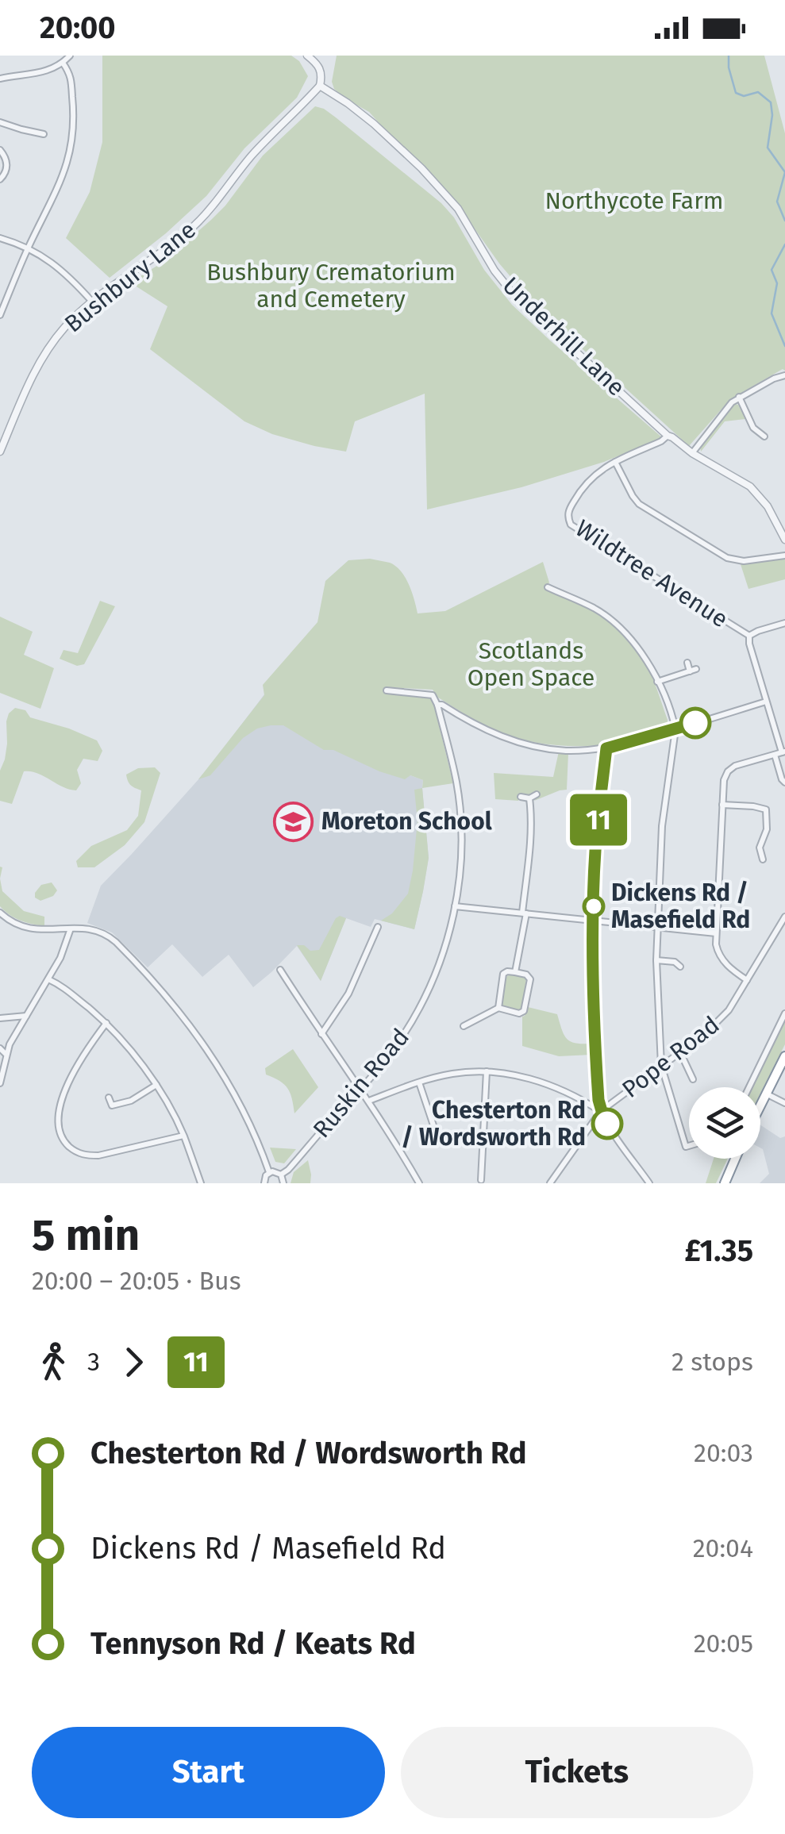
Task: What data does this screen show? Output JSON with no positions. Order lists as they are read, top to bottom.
{
  "streets": {
    "street": [
      "Bushbury Lane",
      "Underhill Lane",
      "Wildtree Avenue",
      "Pope Road",
      "Ruskin Road"
    ]
  },
  "crossings": [
    ["Bushbury Lane", "Underhill Lane"],
    ["Underhill Lane", "Wildtree Avenue"]
  ],
  "parks": ["Northycote Farm", "Bushbury Crematorium and Cemetery", "Scotlands Open Space"],
  "places": {
    "school or university": ["Moreton School"],
    "other": ["Dickens Rd / Masefield Rd", "Chesterton Rd / Wordsworth Rd"]
  },
  "lines": ["bus line 11"],
  "page": {
    "status": "20:00",
    "on_map": "11",
    "heading": ["5 min", "20:00 – 20:05 · Bus", "£1.35"],
    "legs": ["3", "11", "2 stops"],
    "list": [
      {
        "name": "Chesterton Rd / Wordsworth Rd",
        "value": "20:03"
      },
      {
        "name": "Dickens Rd / Masefield Rd",
        "value": "20:04"
      },
      {
        "name": "Tennyson Rd / Keats Rd",
        "value": "20:05"
      }
    ],
    "buttons": ["Start", "Tickets"]
  }
}
